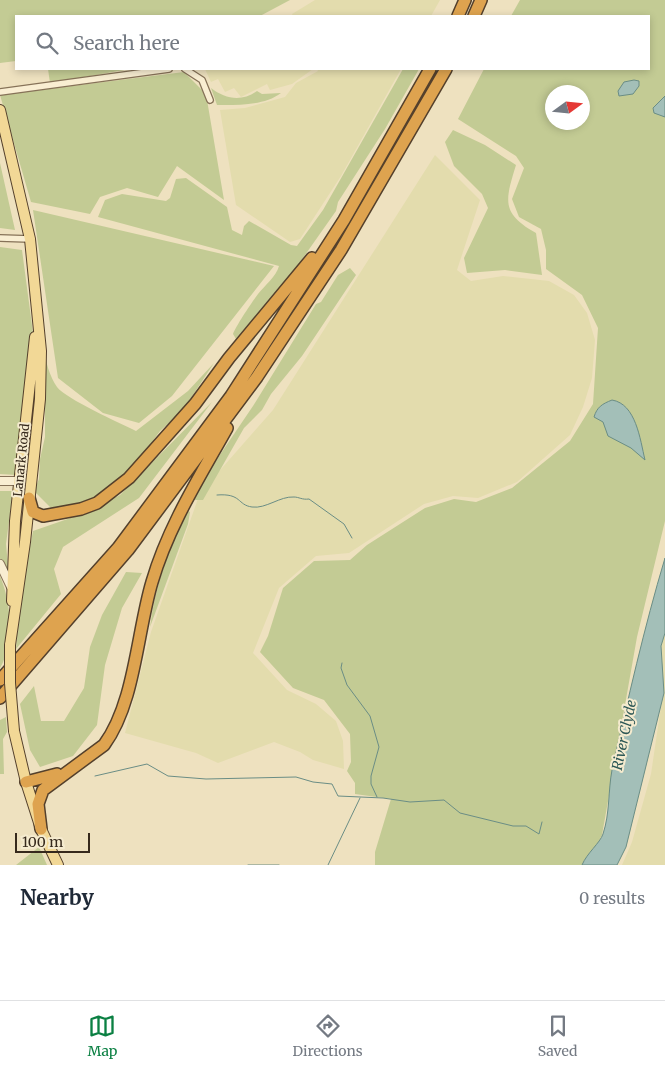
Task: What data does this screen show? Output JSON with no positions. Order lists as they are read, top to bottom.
{
  "streets": {
    "main road": ["Lanark Road"]
  },
  "water": ["River Clyde"],
  "scale_bar": "100 m",
  "north": "right",
  "page": {
    "search": "Search here",
    "scale": "100 m",
    "heading": ["Nearby", "0 results"],
    "nav": ["Map", "Directions", "Saved"]
  }
}
